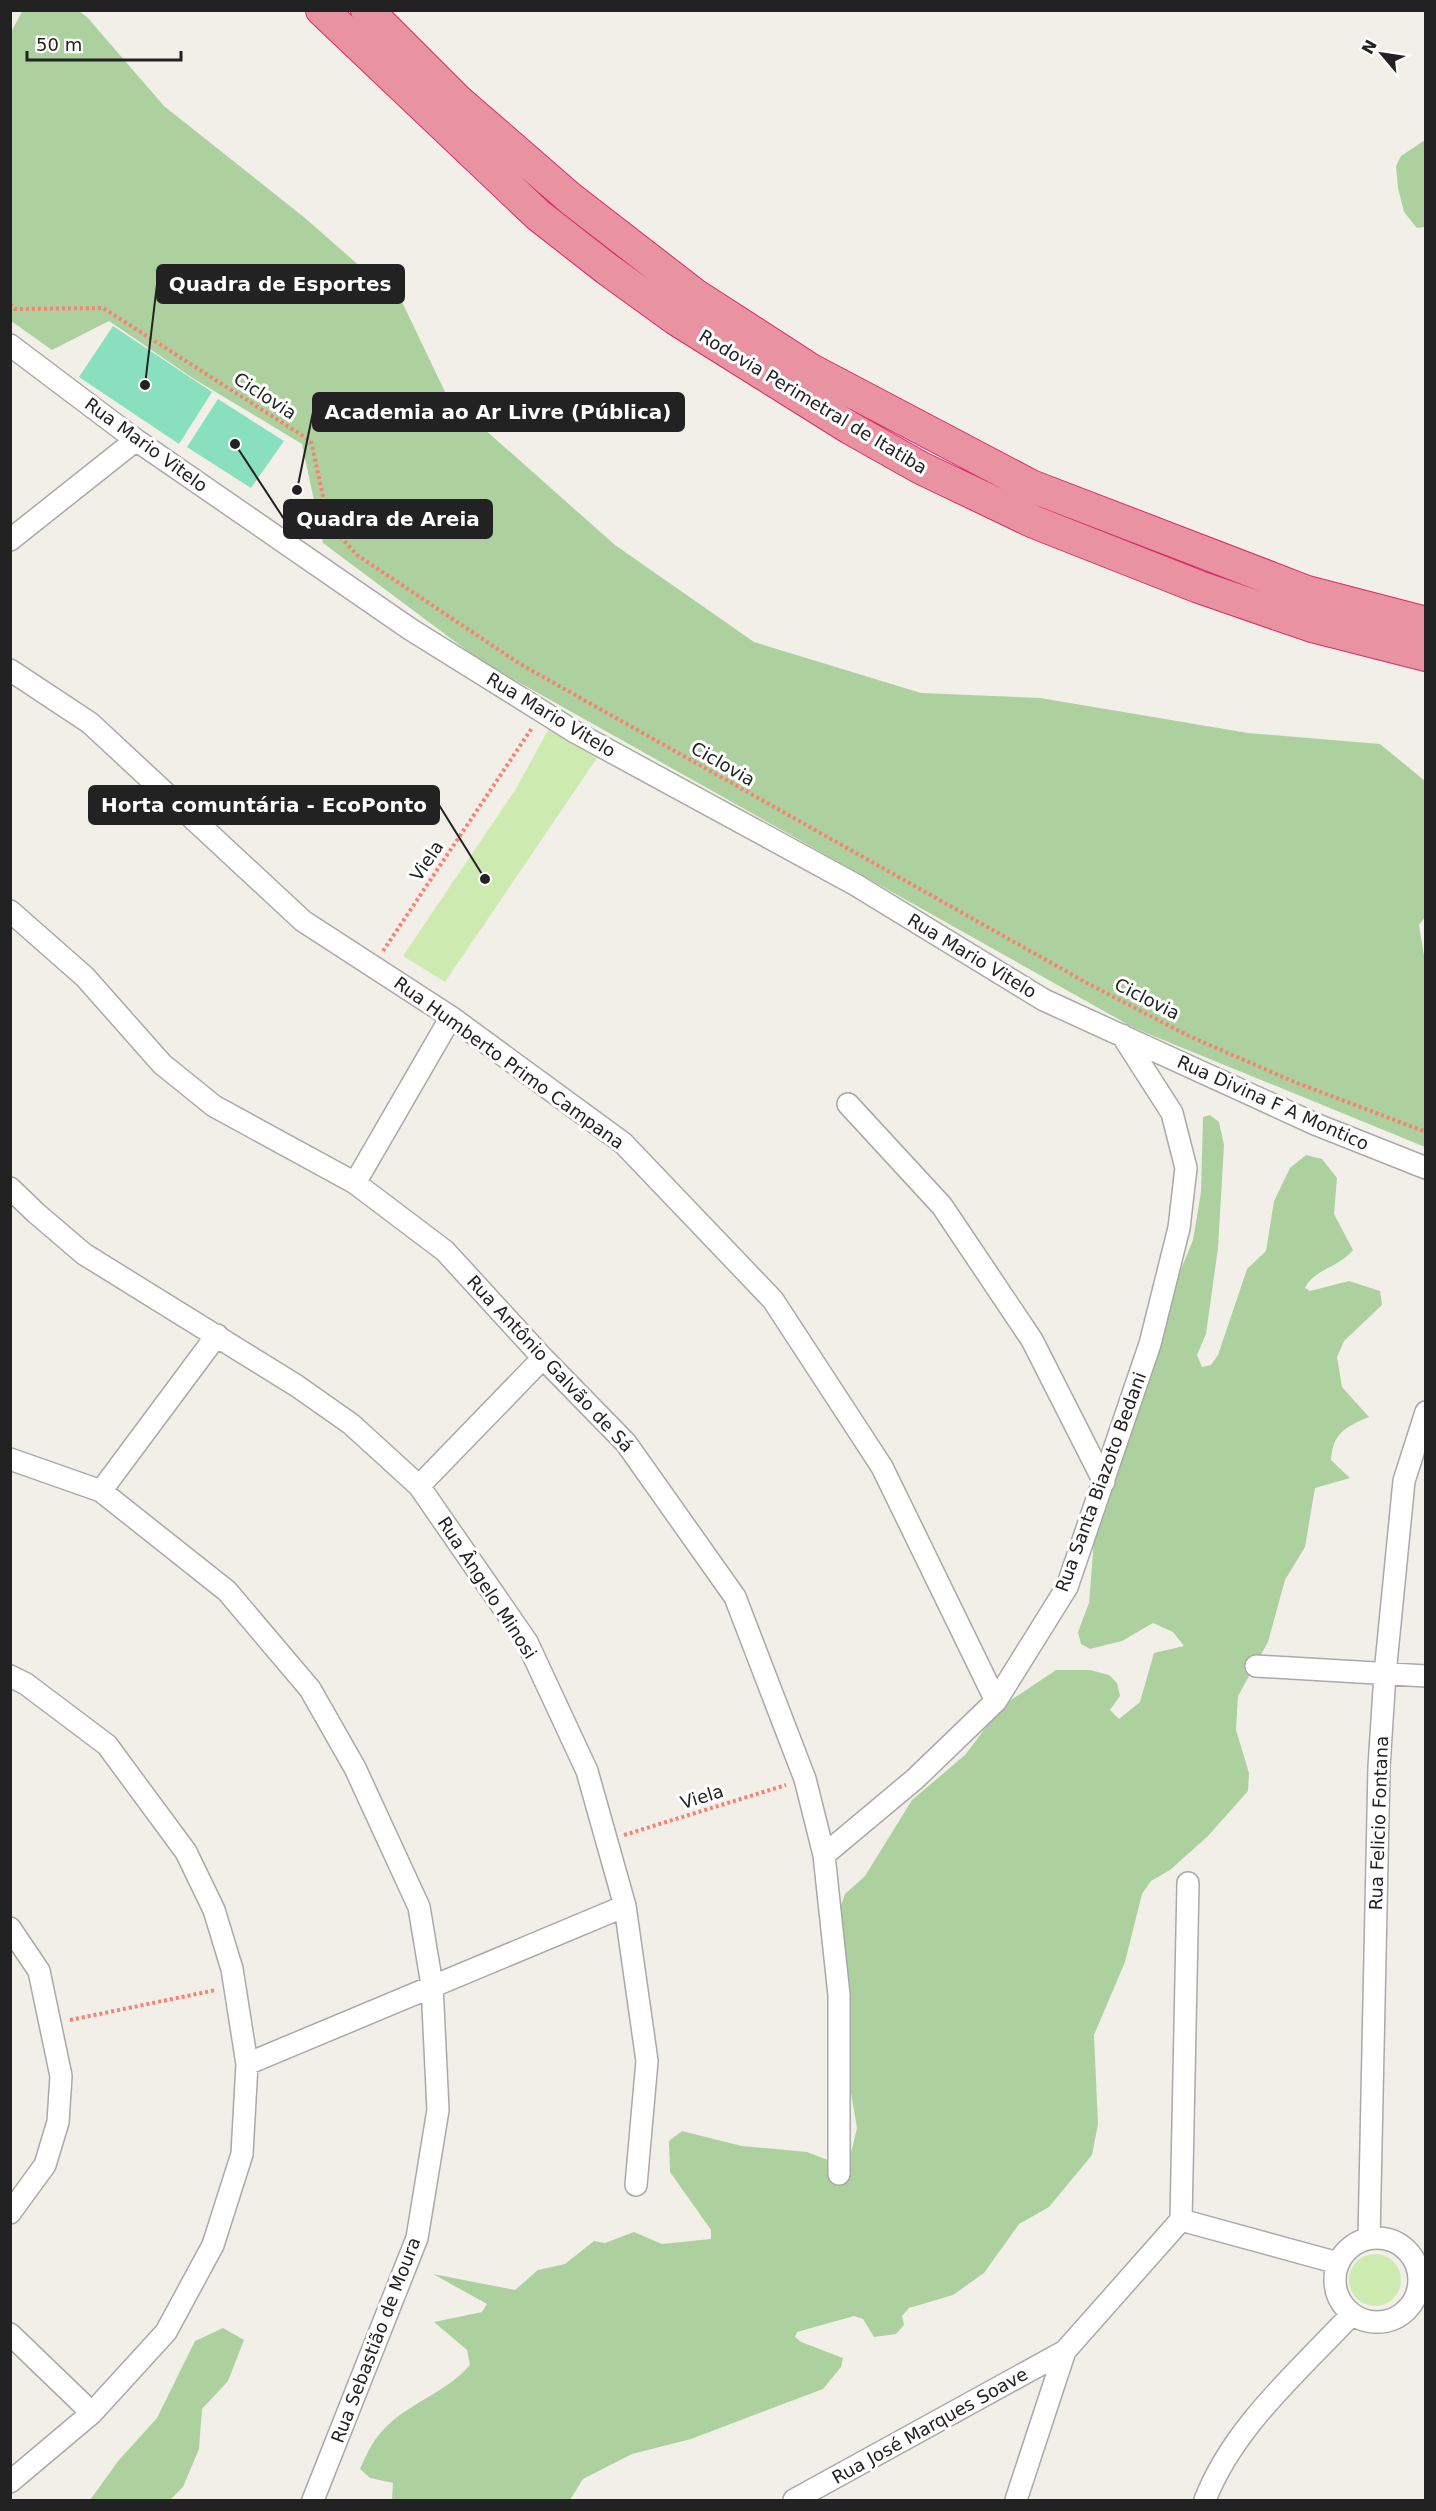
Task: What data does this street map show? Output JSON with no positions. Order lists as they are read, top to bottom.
{
  "streets": {
    "highway": ["Rodovia Perimetral de Itatiba"],
    "street": [
      "Rua Mario Vitelo",
      "Rua Humberto Primo Campana",
      "Rua Divina F A Montico",
      "Rua Antônio Galvão de Sá",
      "Rua Santa Biazoto Bedani",
      "Rua Ângelo Minosi",
      "Rua Felicio Fontana",
      "Rua Sebastião de Moura",
      "Rua José Marques Soave"
    ],
    "path": ["Ciclovia", "Viela"]
  },
  "crossings": [
    ["Rua Mario Vitelo", "Viela"],
    ["Rua Mario Vitelo", "Rua Divina F A Montico"],
    ["Rua Mario Vitelo", "Rua Santa Biazoto Bedani"],
    ["Viela", "Rua Humberto Primo Campana"],
    ["Viela", "Rua Antônio Galvão de Sá"],
    ["Viela", "Rua Ângelo Minosi"],
    ["Rua Humberto Primo Campana", "Rua Santa Biazoto Bedani"],
    ["Rua Divina F A Montico", "Rua Santa Biazoto Bedani"],
    ["Rua Antônio Galvão de Sá", "Rua Santa Biazoto Bedani"]
  ],
  "places": [
    "Quadra de Esportes",
    "Quadra de Areia",
    "Academia ao Ar Livre (Pública)",
    "Horta comuntária - EcoPonto"
  ],
  "scale_bar": "50 m",
  "north": "top left"
}
